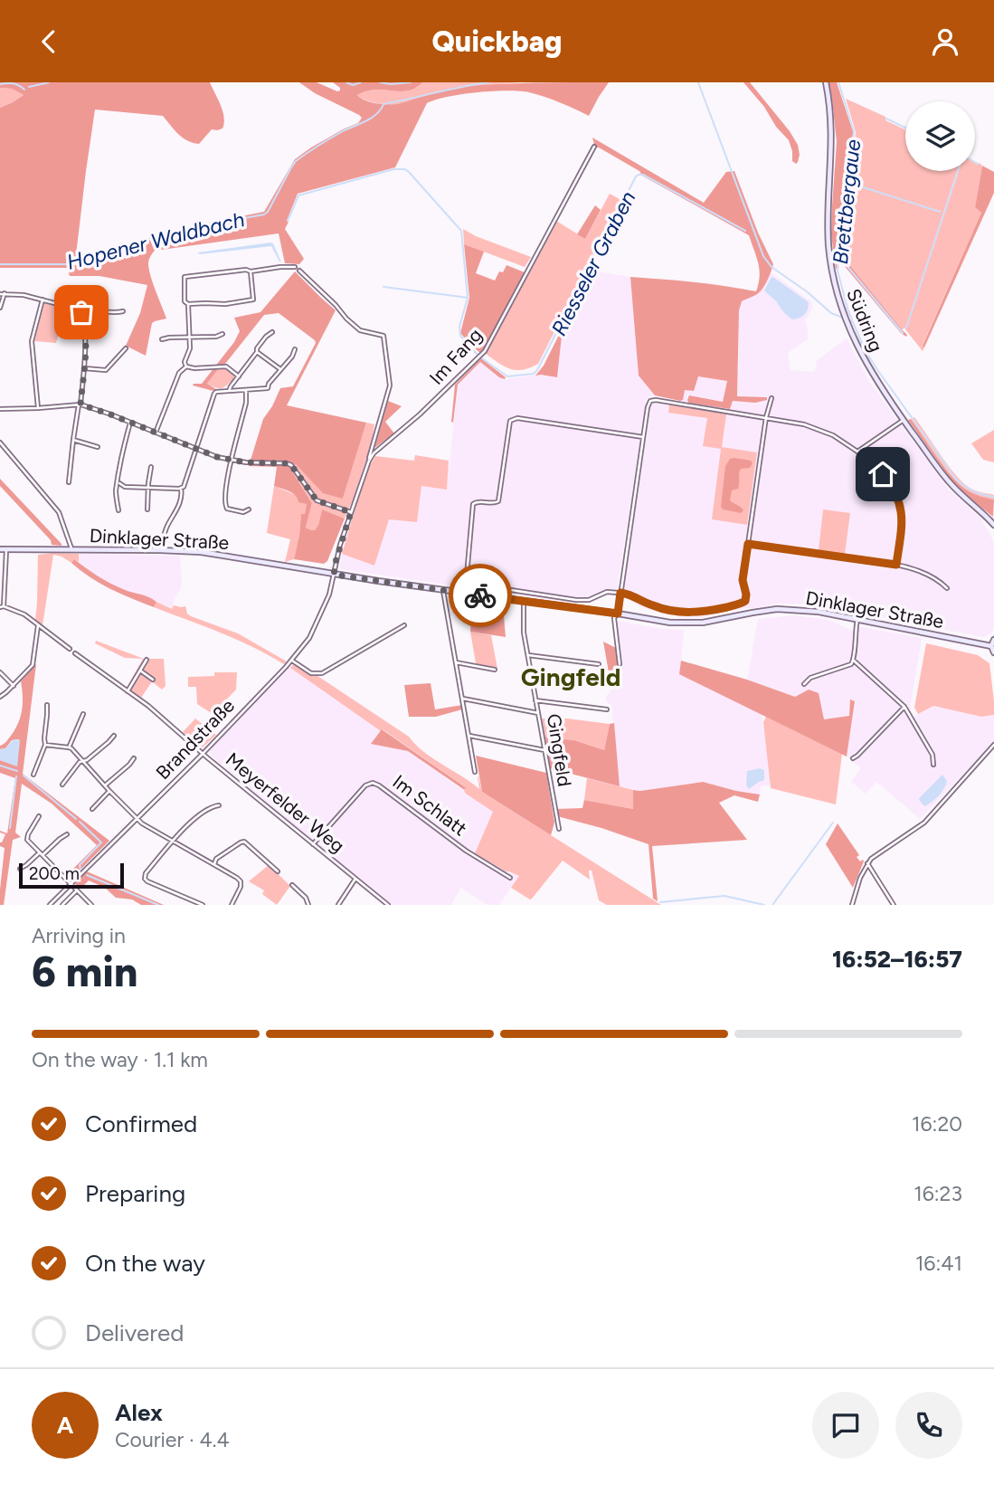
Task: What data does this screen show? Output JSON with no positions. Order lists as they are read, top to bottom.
{
  "streets": {
    "main road": ["Südring", "Dinklager Straße"],
    "street": [
      "Im Fang",
      "Brandstraße",
      "Gingfeld",
      "Meyerfelder Weg",
      "Im Schlatt"
    ]
  },
  "crossings": [
    ["Im Fang", "Dinklager Straße"],
    ["Im Fang", "Brandstraße"],
    ["Dinklager Straße", "Brandstraße"],
    ["Dinklager Straße", "Gingfeld"],
    ["Brandstraße", "Meyerfelder Weg"],
    ["Meyerfelder Weg", "Im Schlatt"]
  ],
  "districts": ["Gingfeld"],
  "water": ["Brettbergaue", "Hopener Waldbach", "Riesseler Graben"],
  "scale_bar": "200 m",
  "page": {
    "header": "Quickbag",
    "scale": "200 m",
    "heading": ["6 min", "Arriving in", "16:52–16:57"],
    "panel": ["Alex", "Courier · 4.4"],
    "bar": "On the way · 1.1 km",
    "list": [
      ["Confirmed", "16:20"],
      ["Preparing", "16:23"],
      ["On the way", "16:41"],
      "Delivered"
    ],
    "round": "A"
  }
}
